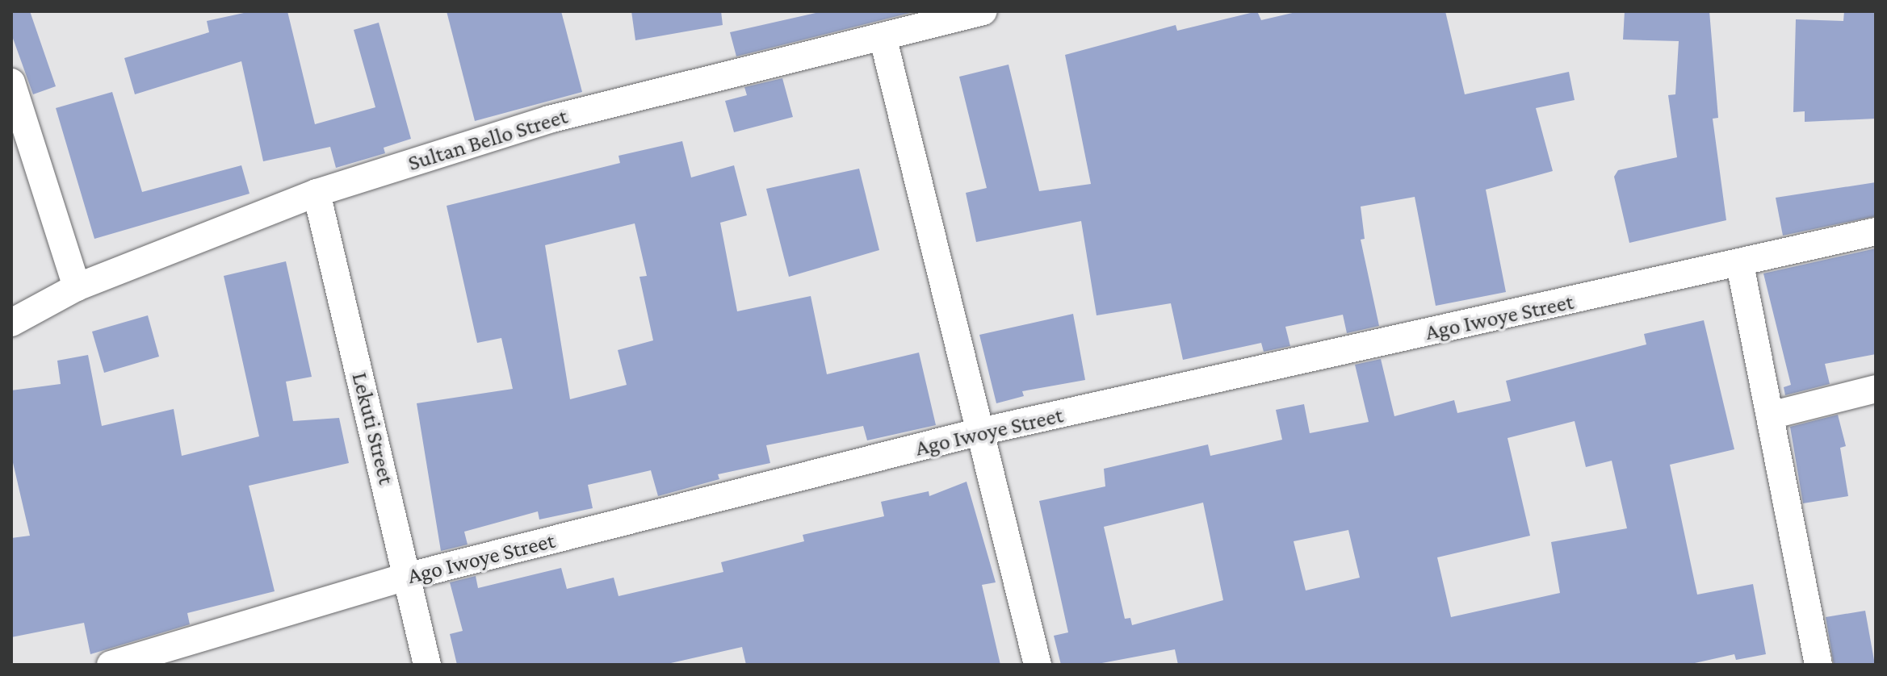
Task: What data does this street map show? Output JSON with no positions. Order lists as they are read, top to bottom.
{
  "streets": {
    "street": ["Sultan Bello Street", "Ago Iwoye Street", "Lekuti Street"]
  },
  "crossings": [
    ["Sultan Bello Street", "Lekuti Street"],
    ["Ago Iwoye Street", "Lekuti Street"]
  ]
}
